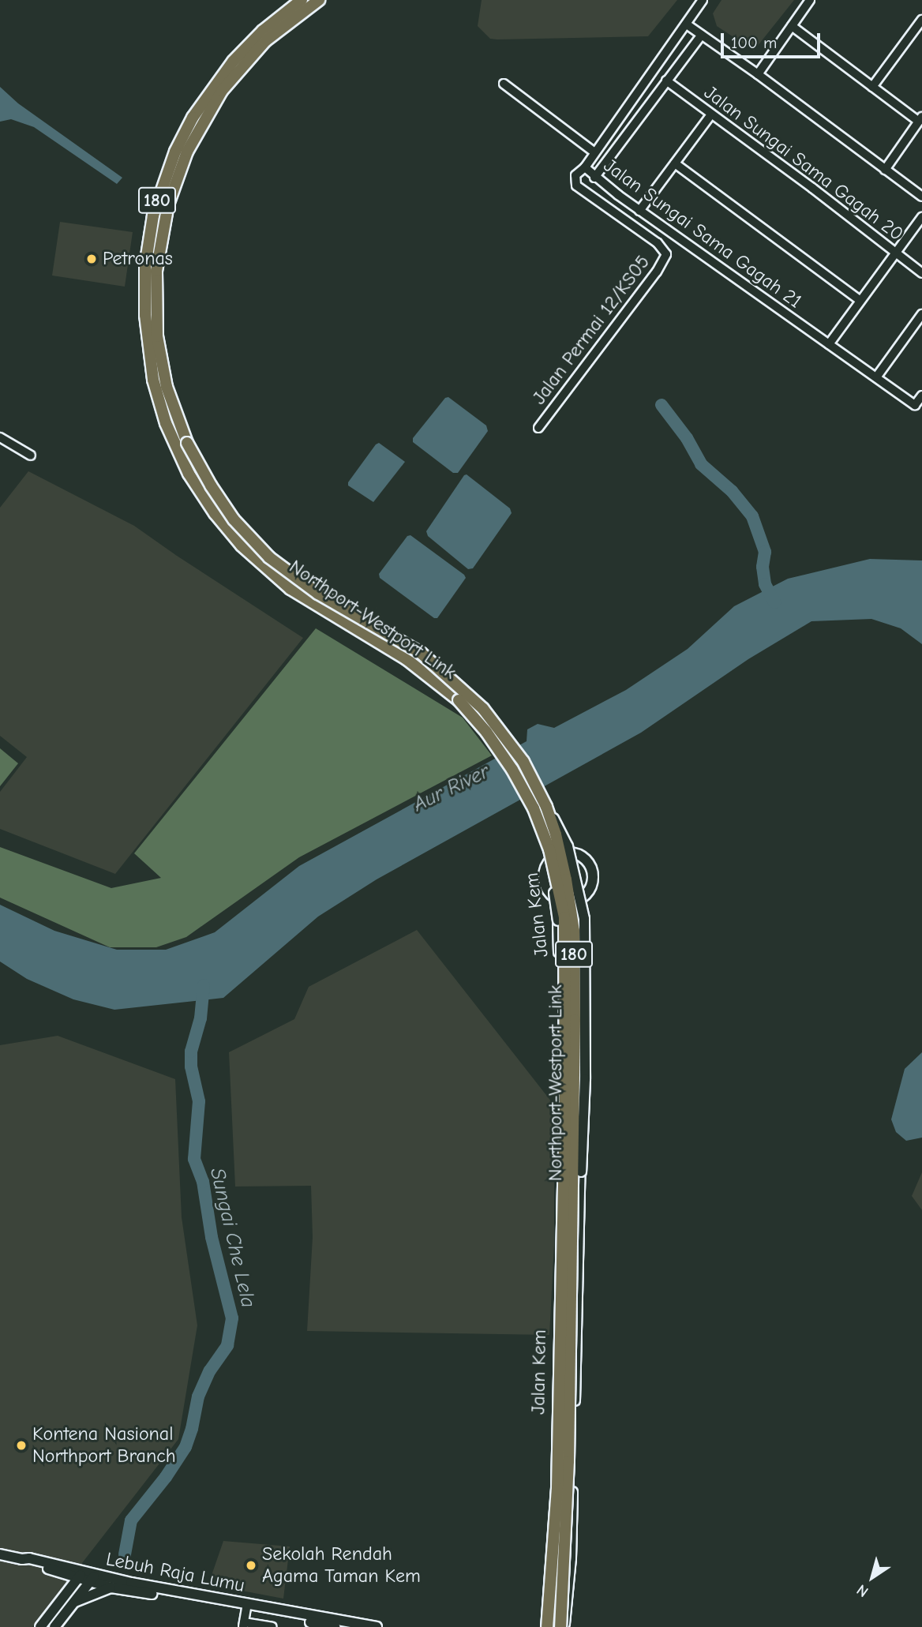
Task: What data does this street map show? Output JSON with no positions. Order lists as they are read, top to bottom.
{
  "streets": {
    "main road": ["180", "Northport-Westport Link"],
    "street": [
      "Jalan Sungai Sama Gagah 20",
      "Jalan Sungai Sama Gagah 21",
      "Jalan Permai 12/KS05",
      "Jalan Kem",
      "Lebuh Raja Lumu"
    ]
  },
  "crossings": [
    ["Jalan Sungai Sama Gagah 21", "Jalan Permai 12/KS05"],
    ["Northport-Westport Link", "Jalan Kem"]
  ],
  "water": ["Aur River", "Sungai Che Lela"],
  "places": ["Petronas", "Kontena Nasional Northport Branch", "Sekolah Rendah Agama Taman Kem"],
  "scale_bar": "100 m",
  "north": "bottom left"
}
